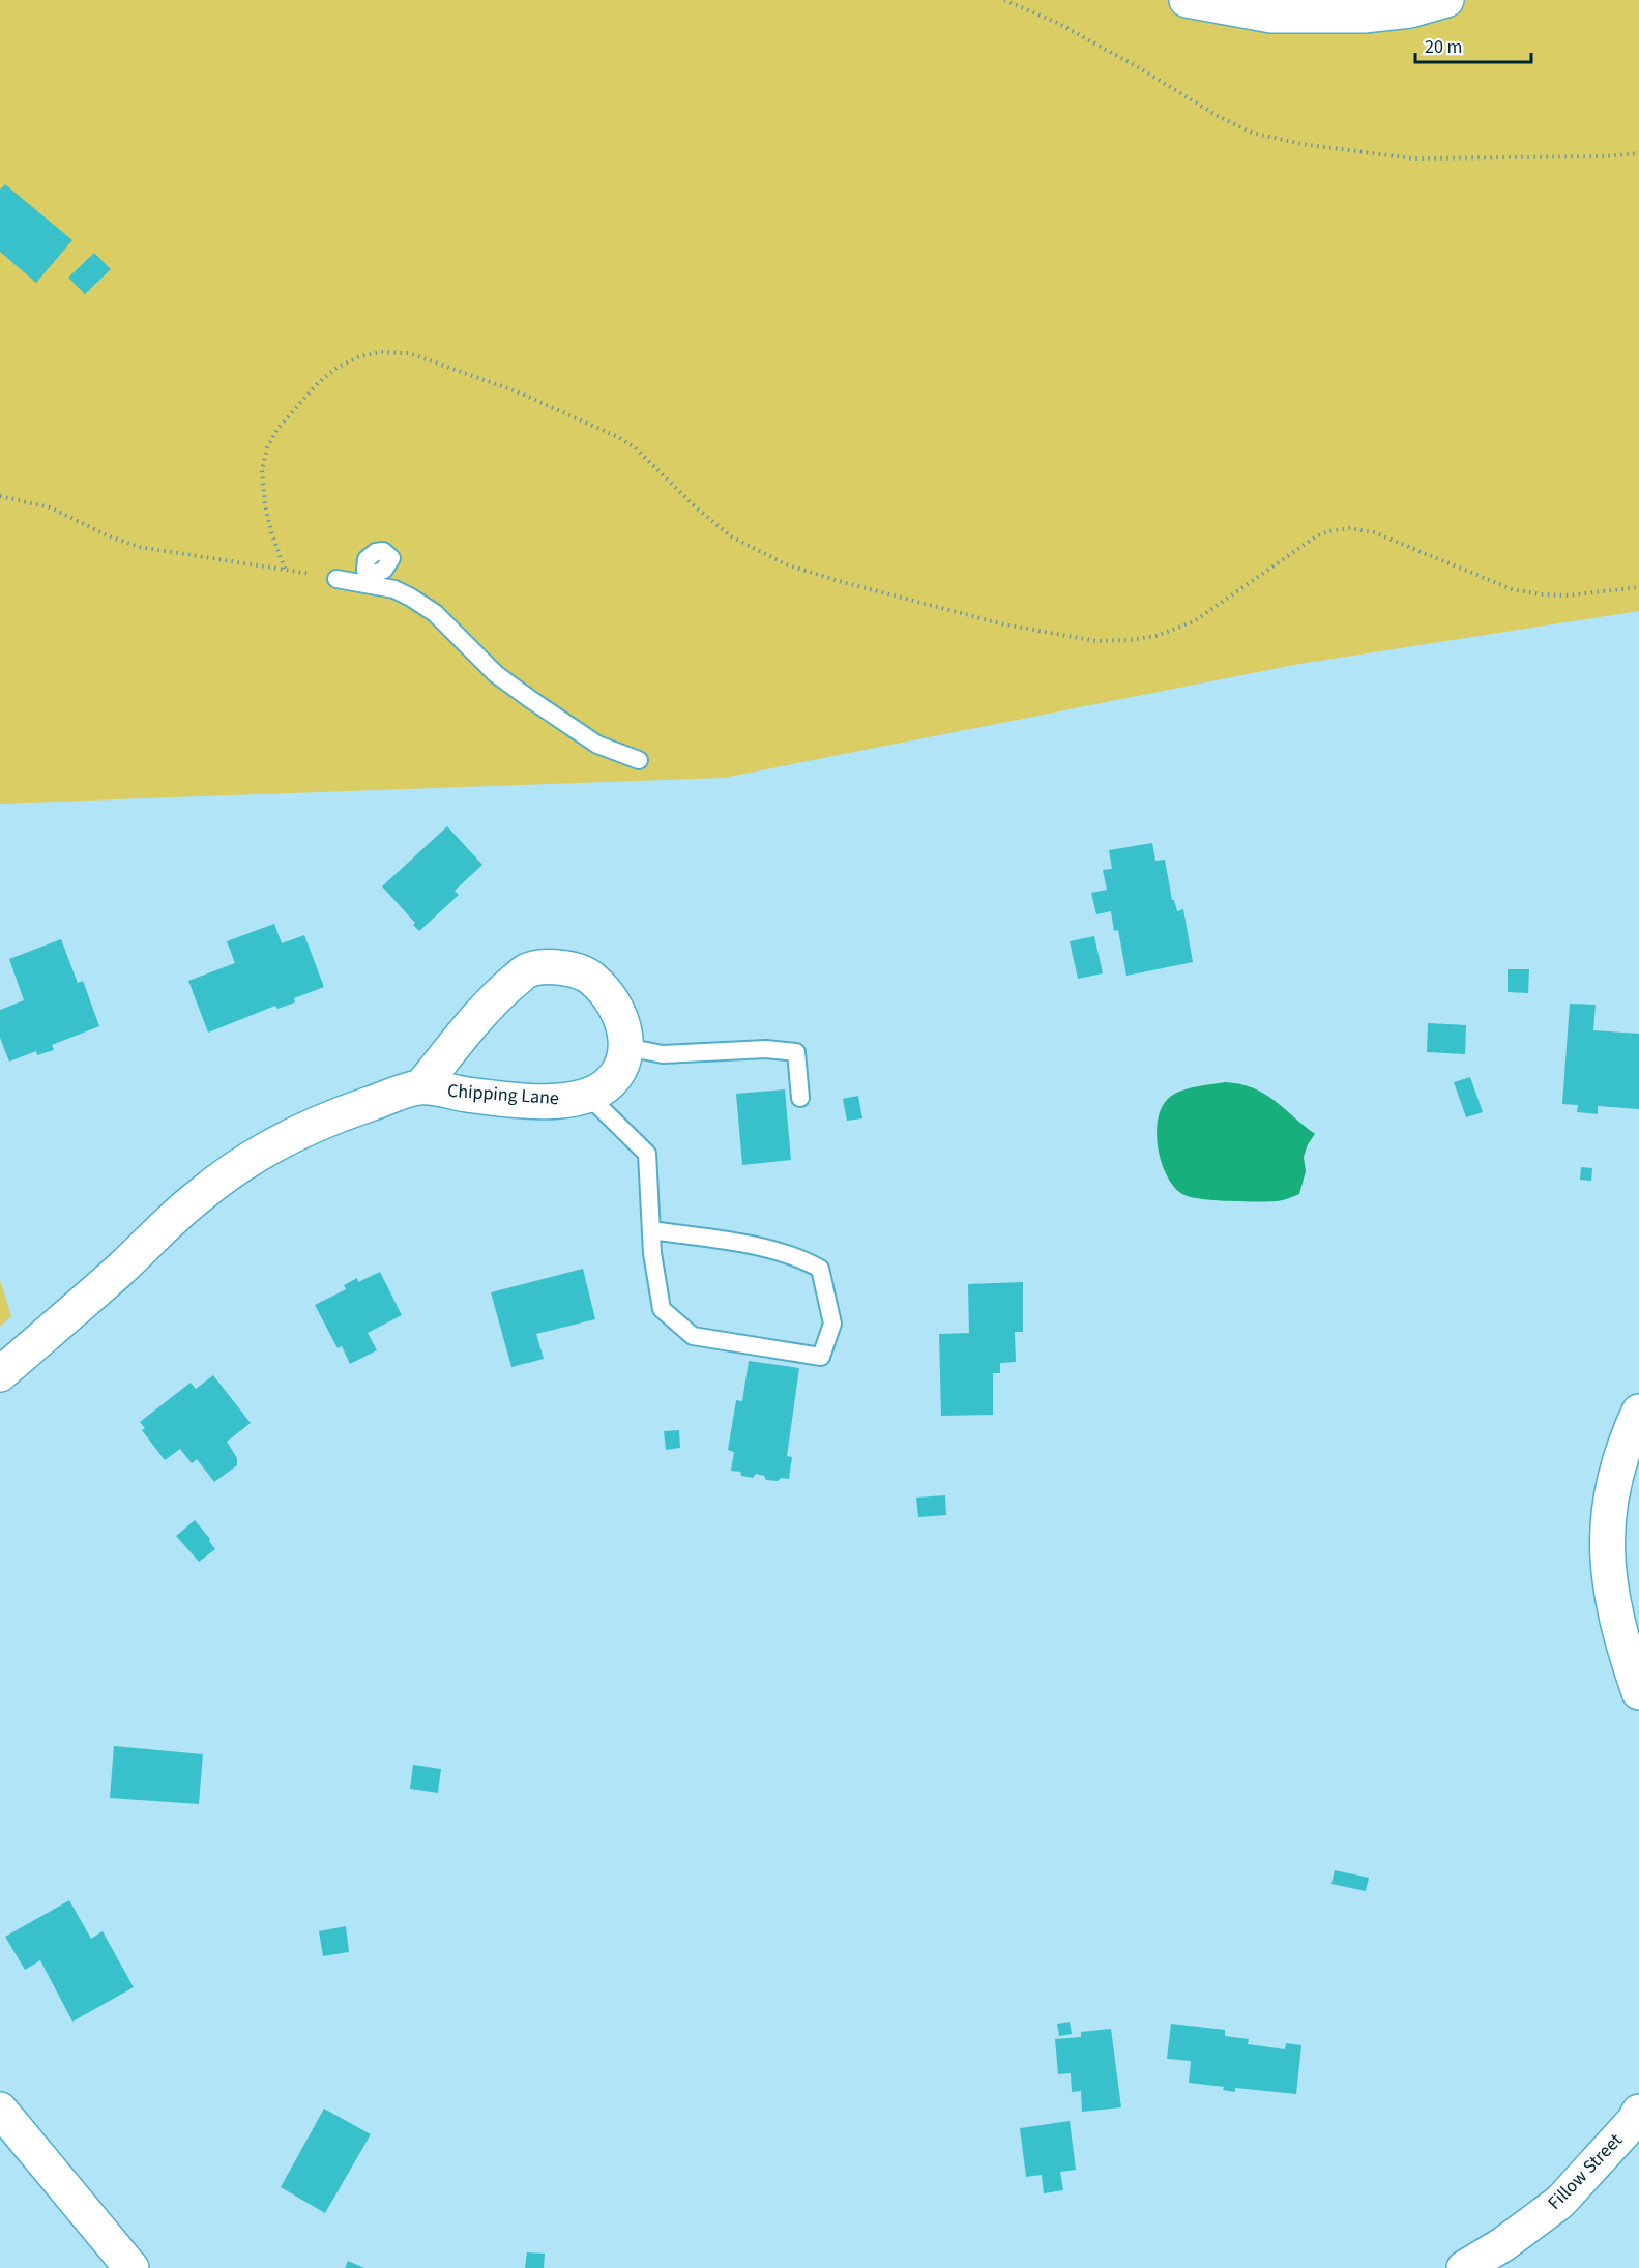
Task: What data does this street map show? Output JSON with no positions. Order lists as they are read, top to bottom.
{
  "streets": {
    "street": ["Chipping Lane", "Fillow Street"]
  },
  "scale_bar": "20 m"
}
